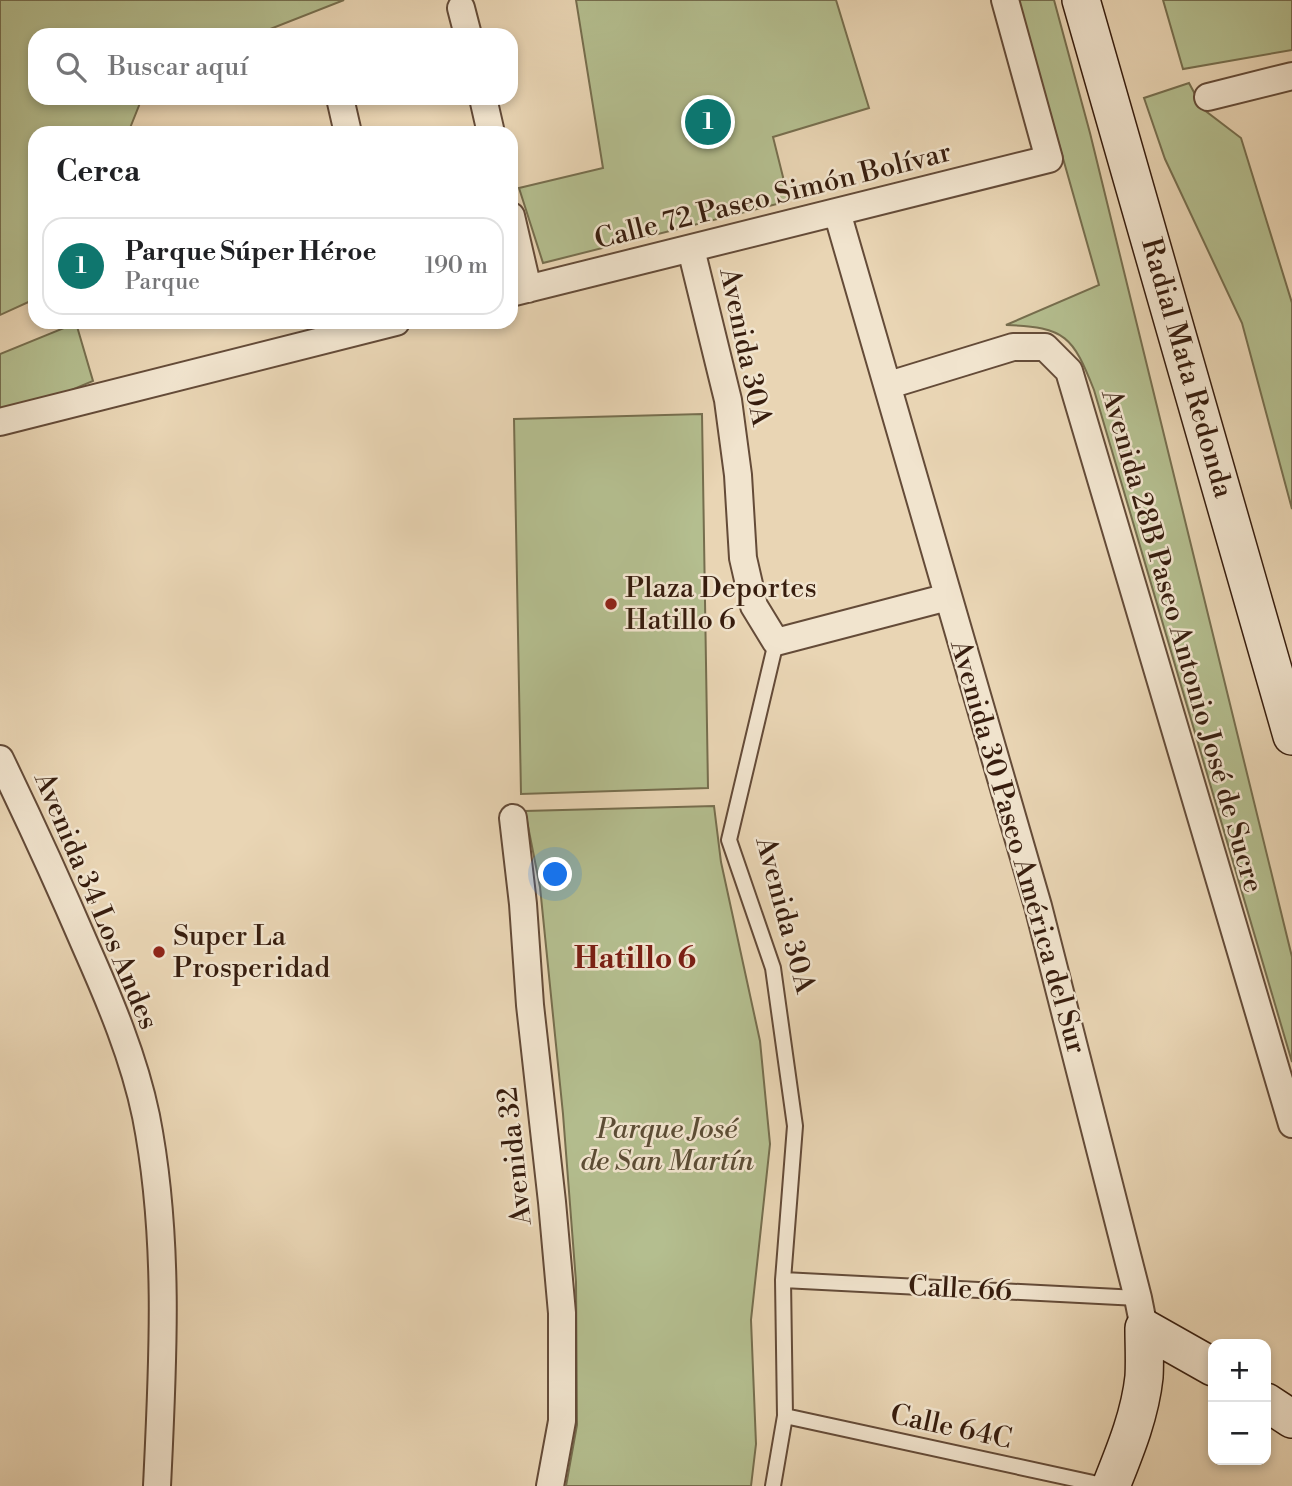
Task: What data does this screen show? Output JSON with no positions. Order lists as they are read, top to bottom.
{
  "streets": {
    "main road": ["Radial Mata Redonda", "Avenida 30 Paseo América del Sur", "Calle 66"],
    "street": [
      "Calle 72 Paseo Simón Bolívar",
      "Avenida 30A",
      "Avenida 28B Paseo Antonio José de Sucre",
      "Avenida 34 Los Andes",
      "Avenida 32"
    ],
    "lane": ["Calle 64C"]
  },
  "crossings": [
    ["Calle 72 Paseo Simón Bolívar", "Avenida 30A"],
    ["Calle 72 Paseo Simón Bolívar", "Avenida 30 Paseo América del Sur"],
    ["Avenida 30A", "Calle 66"],
    ["Avenida 30A", "Calle 64C"],
    ["Avenida 28B Paseo Antonio José de Sucre", "Avenida 30 Paseo América del Sur"],
    ["Avenida 30 Paseo América del Sur", "Calle 66"],
    ["Avenida 30 Paseo América del Sur", "Calle 64C"]
  ],
  "districts": ["Hatillo 6"],
  "parks": ["Parque José de San Martín"],
  "places": ["Plaza Deportes Hatillo 6", "Super La Prosperidad"],
  "page": {
    "search": "Buscar aquí",
    "pins": "1",
    "heading": "Cerca",
    "list": [
      {
        "mark": "1",
        "name": "Parque Súper Héroe",
        "note": "Parque",
        "value": "190 m"
      }
    ],
    "map_buttons": ["+", "−"]
  }
}
